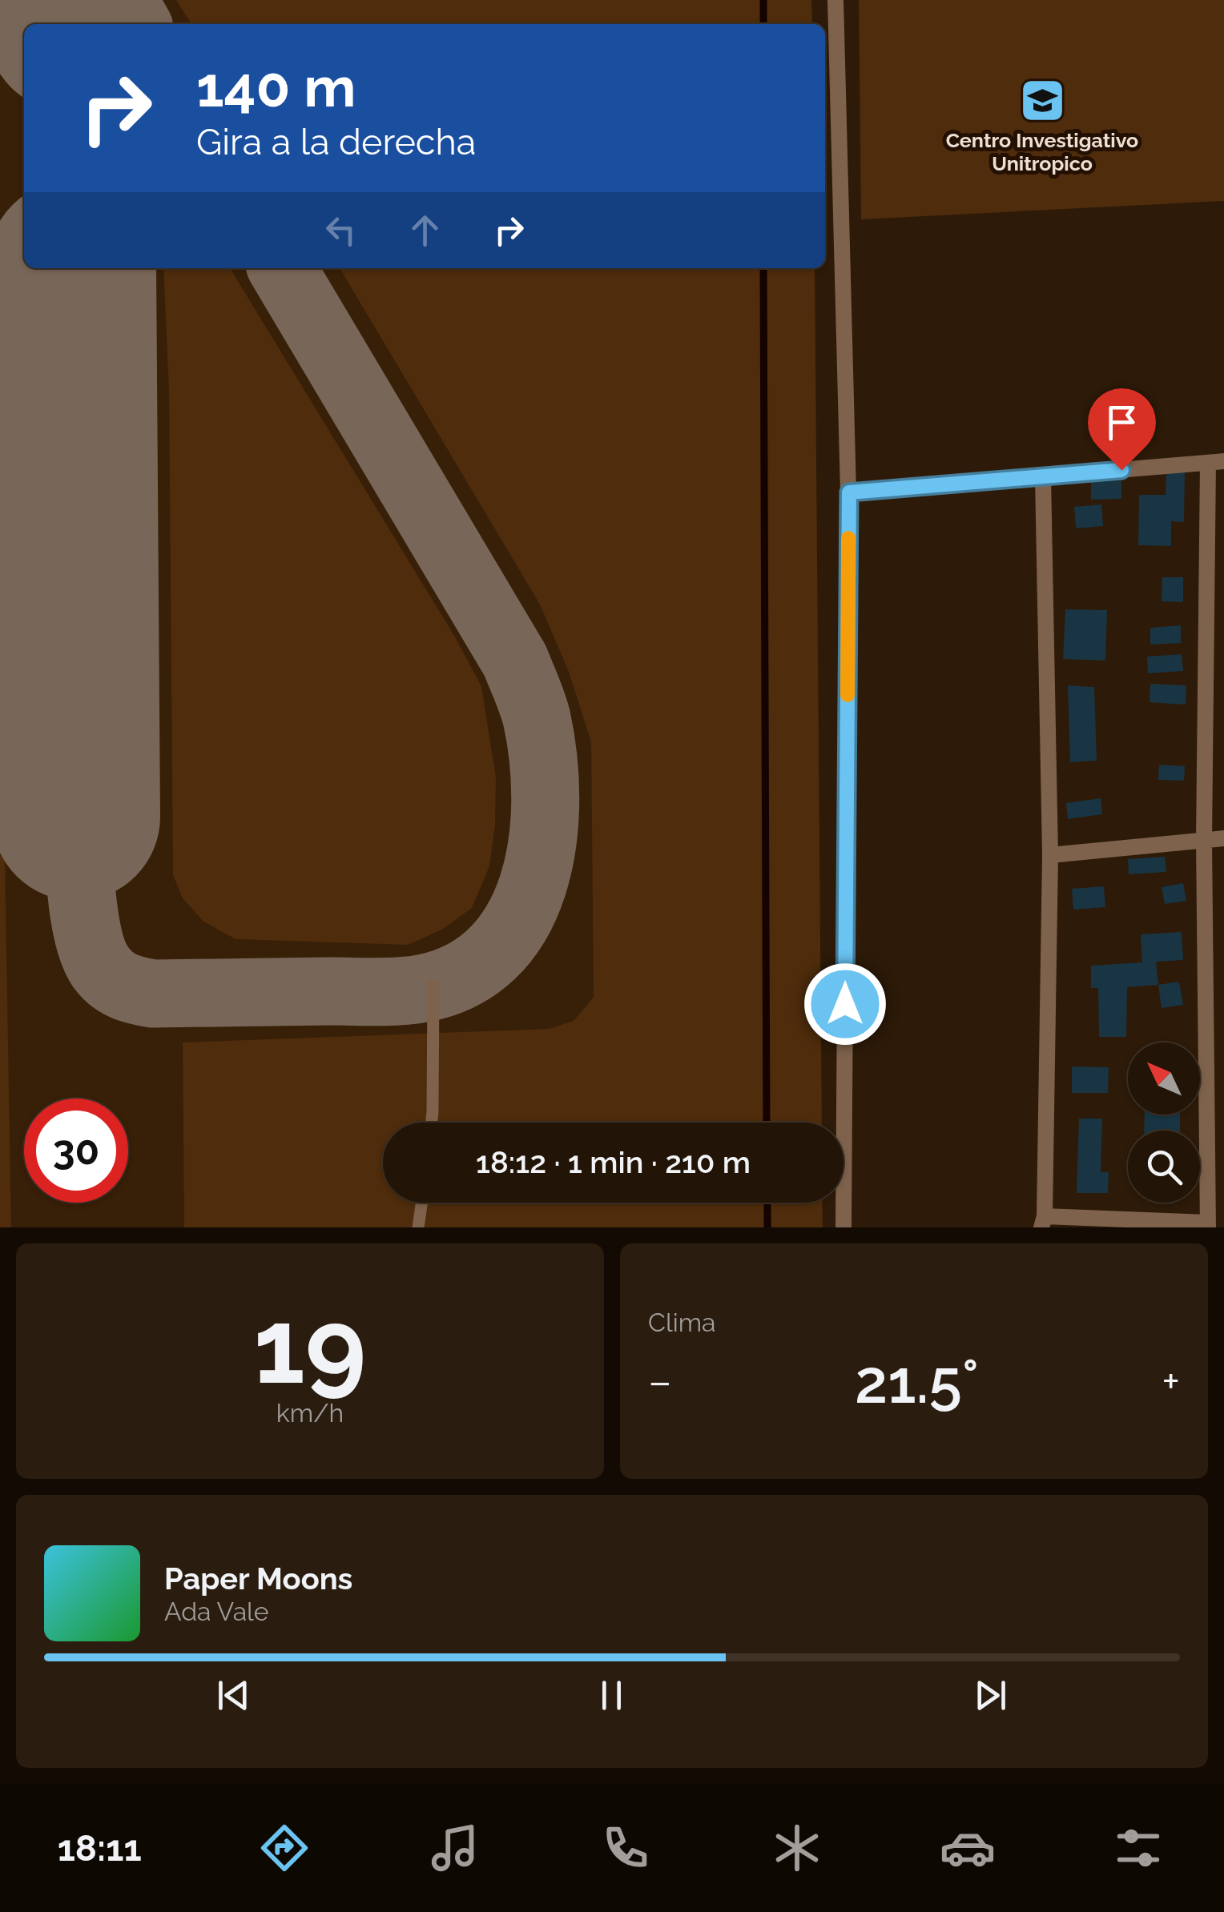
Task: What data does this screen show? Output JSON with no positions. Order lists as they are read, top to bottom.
{
  "places": {
    "school or university": ["Centro Investigativo Unitropico"]
  },
  "north": "top left",
  "page": {
    "turn": ["140 m", "Gira a la derecha"],
    "limit": "30",
    "trip": "18:12 · 1 min · 210 m",
    "tile": [
      ["19", "km/h"],
      "Clima"
    ],
    "heat": ["−", "21.5°", "+"],
    "song": ["Paper Moons", "Ada Vale"],
    "tabs": "18:11"
  }
}
